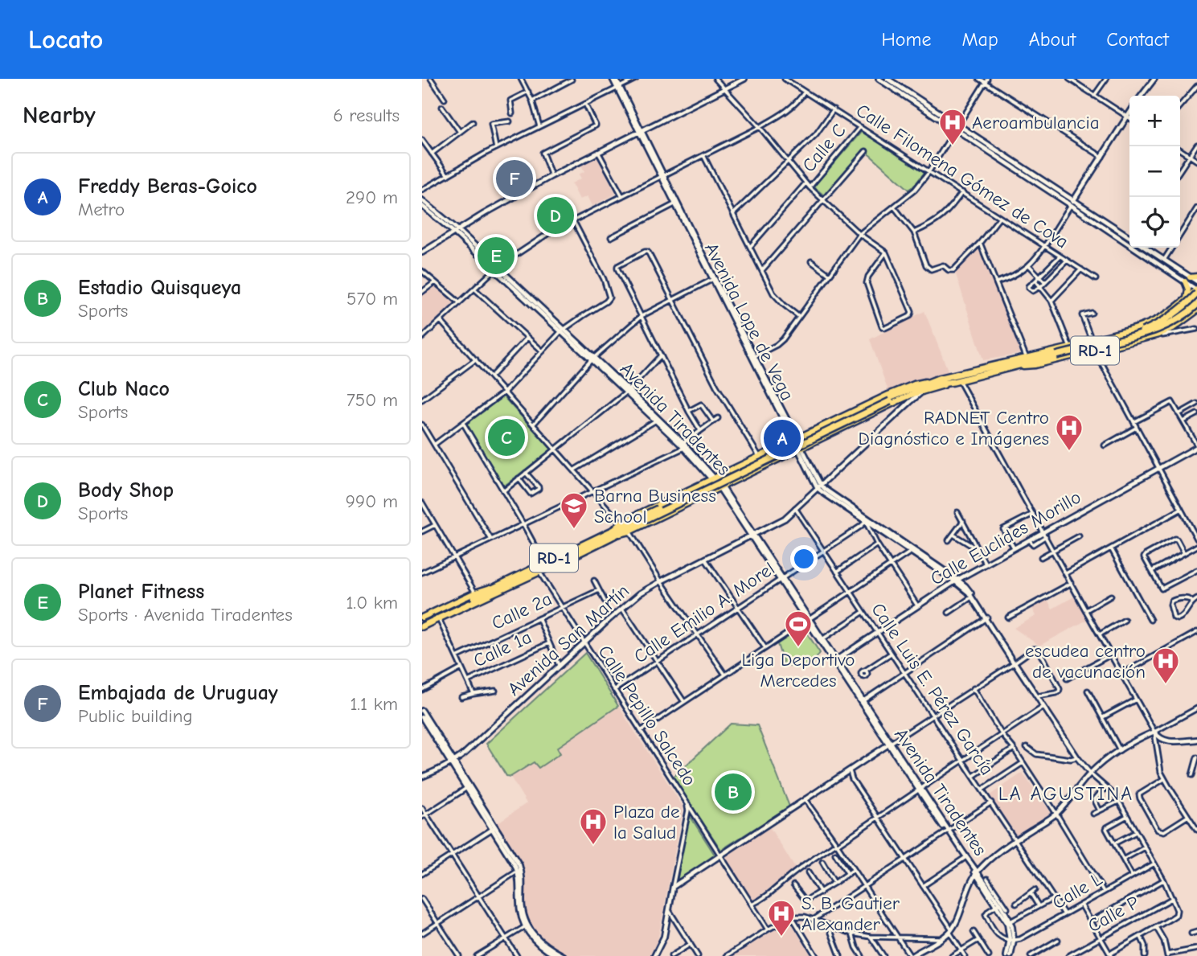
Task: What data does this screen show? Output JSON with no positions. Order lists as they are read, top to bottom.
{
  "streets": {
    "highway": ["RD-1"],
    "main road": [
      "Avenida Lope de Vega",
      "Avenida Tiradentes",
      "Calle Euclides Morillo",
      "Avenida San Martín"
    ],
    "street": [
      "Calle C",
      "Calle Filomena Gómez de Cova",
      "Calle 2a",
      "Calle Emilio A. Morel",
      "Calle 1a",
      "Calle Luis E. Pérez García",
      "Calle Pepillo Salcedo",
      "Calle L",
      "Calle P"
    ]
  },
  "crossings": [
    ["Calle C", "Calle Filomena Gómez de Cova"],
    ["Avenida Lope de Vega", "RD-1"],
    ["Avenida Lope de Vega", "Calle Euclides Morillo"],
    ["Avenida Lope de Vega", "Calle Emilio A. Morel"],
    ["Avenida Lope de Vega", "Avenida San Martín"],
    ["Avenida Lope de Vega", "Calle L"],
    ["Avenida Lope de Vega", "Calle P"],
    ["RD-1", "Avenida Tiradentes"],
    ["RD-1", "Avenida San Martín"],
    ["RD-1", "Calle Pepillo Salcedo"],
    ["Avenida Tiradentes", "Calle Euclides Morillo"],
    ["Avenida Tiradentes", "Calle Emilio A. Morel"],
    ["Avenida Tiradentes", "Avenida San Martín"],
    ["Avenida Tiradentes", "Calle L"],
    ["Calle Euclides Morillo", "Calle Luis E. Pérez García"],
    ["Calle 2a", "Calle Pepillo Salcedo"],
    ["Calle Emilio A. Morel", "Calle Luis E. Pérez García"],
    ["Calle Emilio A. Morel", "Calle Pepillo Salcedo"],
    ["Avenida San Martín", "Calle Luis E. Pérez García"],
    ["Avenida San Martín", "Calle Pepillo Salcedo"],
    ["Calle Luis E. Pérez García", "Calle L"]
  ],
  "districts": ["LA AGUSTINA"],
  "places": {
    "hospital": [
      "Aeroambulancia",
      "RADNET Centro Diagnóstico e Imágenes",
      "escudea centro de vacunación",
      "Plaza de la Salud",
      "S. B. Gautier Alexander"
    ],
    "school or university": ["Barna Business School"],
    "sports": ["Liga Deportivo Mercedes"]
  },
  "page": {
    "header": "Locato",
    "nav": [
      "Home",
      "Map",
      "About",
      "Contact"
    ],
    "heading": ["Nearby", "6 results"],
    "map_buttons": ["+", "−"],
    "list": [
      {
        "mark": "A",
        "name": "Freddy Beras-Goico",
        "note": "Metro",
        "value": "290 m"
      },
      {
        "mark": "B",
        "name": "Estadio Quisqueya",
        "note": "Sports",
        "value": "570 m"
      },
      {
        "mark": "C",
        "name": "Club Naco",
        "note": "Sports",
        "value": "750 m"
      },
      {
        "mark": "D",
        "name": "Body Shop",
        "note": "Sports",
        "value": "990 m"
      },
      {
        "mark": "E",
        "name": "Planet Fitness",
        "note": "Sports · Avenida Tiradentes",
        "value": "1.0 km"
      },
      {
        "mark": "F",
        "name": "Embajada de Uruguay",
        "note": "Public building",
        "value": "1.1 km"
      }
    ],
    "pins": [
      "F",
      "D",
      "E",
      "C",
      "A",
      "B"
    ]
  }
}
